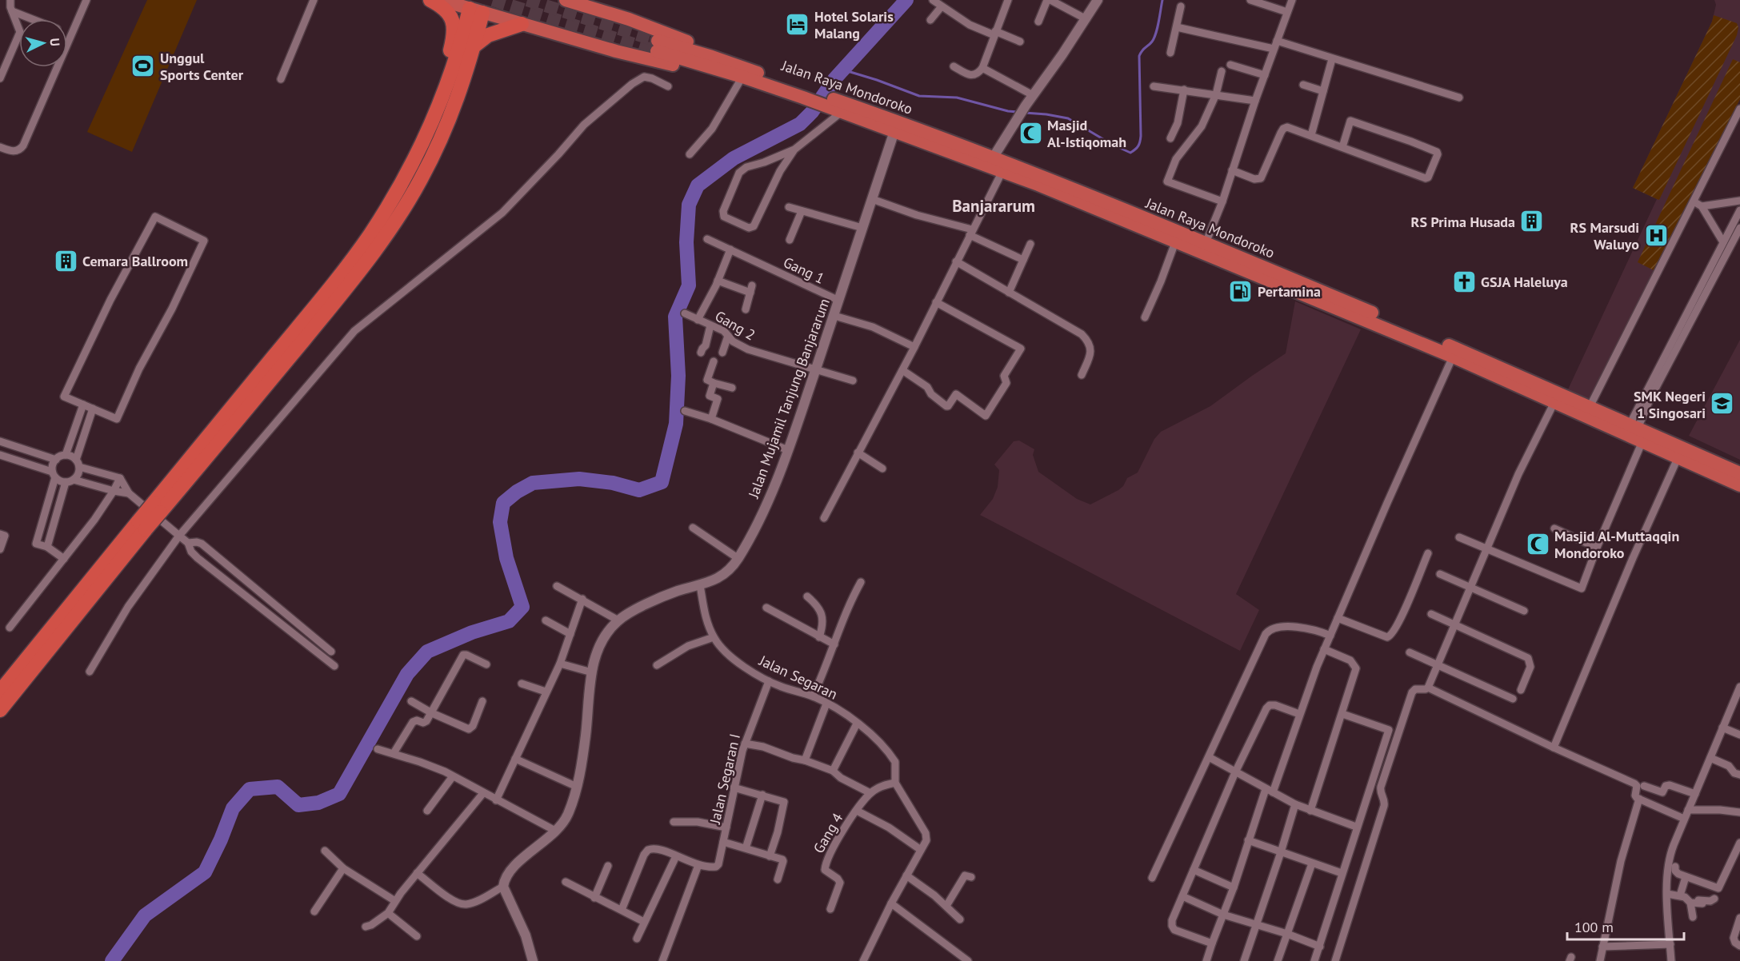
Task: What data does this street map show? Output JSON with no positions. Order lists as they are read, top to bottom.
{
  "streets": {
    "highway": ["Jalan Raya Mondoroko"],
    "street": [
      "Gang 1",
      "Gang 2",
      "Jalan Mujamil Tanjung Banjararum",
      "Jalan Segaran",
      "Jalan Segaran I",
      "Gang 4"
    ]
  },
  "crossings": [
    ["Jalan Raya Mondoroko", "Jalan Mujamil Tanjung Banjararum"],
    ["Gang 1", "Jalan Mujamil Tanjung Banjararum"],
    ["Gang 2", "Jalan Mujamil Tanjung Banjararum"],
    ["Jalan Mujamil Tanjung Banjararum", "Jalan Segaran"],
    ["Jalan Segaran", "Jalan Segaran I"],
    ["Jalan Segaran", "Gang 4"]
  ],
  "districts": ["Banjararum"],
  "places": {
    "hotel": ["Hotel Solaris Malang"],
    "sports": ["Unggul Sports Center"],
    "mosque": ["Masjid Al-Istiqomah", "Masjid Al-Muttaqqin Mondoroko"],
    "building": ["RS Prima Husada", "Cemara Ballroom"],
    "hospital": ["RS Marsudi Waluyo"],
    "church": ["GSJA Haleluya"],
    "fuel station": ["Pertamina"],
    "school or university": ["SMK Negeri 1 Singosari"]
  },
  "scale_bar": "100 m",
  "north": "right"
}
